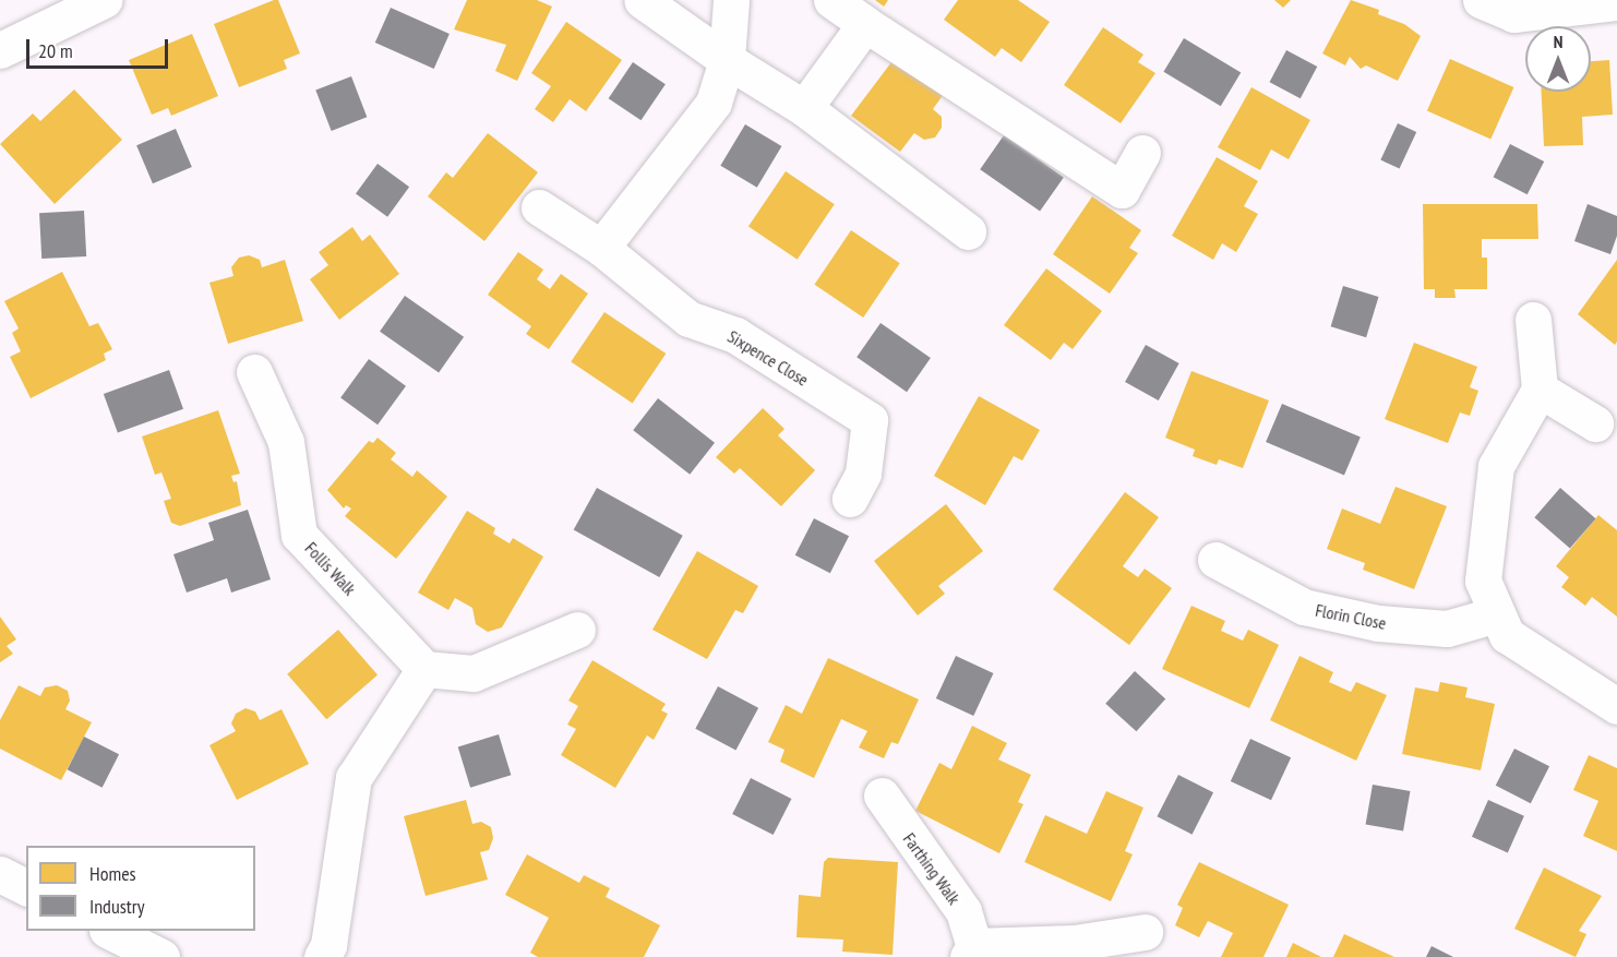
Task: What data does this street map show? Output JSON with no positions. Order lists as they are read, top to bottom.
{
  "streets": {
    "street": [
      "Sixpence Close",
      "Follis Walk",
      "Florin Close",
      "Farthing Walk"
    ]
  },
  "legend": ["Homes", "Industry"],
  "scale_bar": "20 m",
  "north": "top"
}
